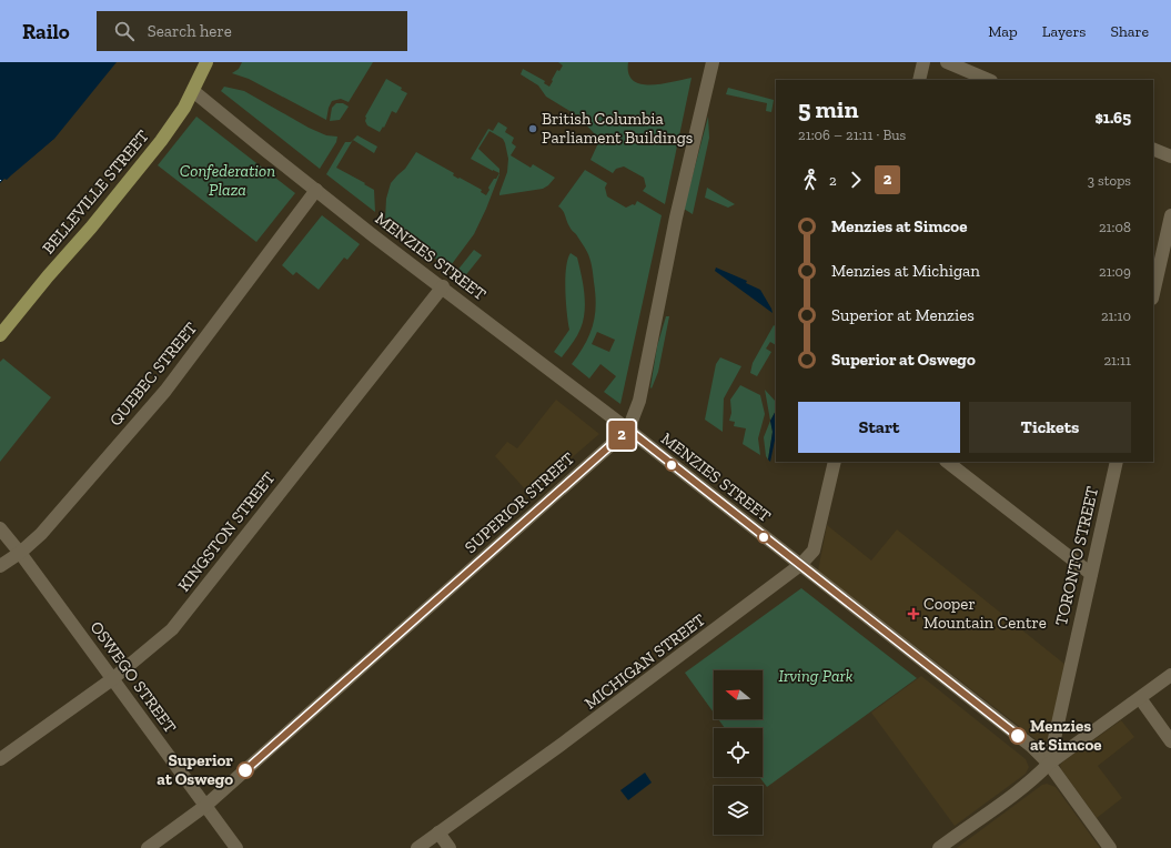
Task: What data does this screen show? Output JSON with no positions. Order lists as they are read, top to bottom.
{
  "streets": {
    "main road": ["BELLEVILLE STREET"],
    "street": [
      "MENZIES STREET",
      "QUEBEC STREET",
      "SUPERIOR STREET",
      "KINGSTON STREET",
      "TORONTO STREET",
      "MICHIGAN STREET",
      "OSWEGO STREET"
    ]
  },
  "crossings": [
    ["BELLEVILLE STREET", "MENZIES STREET"],
    ["MENZIES STREET", "QUEBEC STREET"],
    ["MENZIES STREET", "SUPERIOR STREET"],
    ["MENZIES STREET", "KINGSTON STREET"],
    ["MENZIES STREET", "TORONTO STREET"],
    ["MENZIES STREET", "MICHIGAN STREET"],
    ["QUEBEC STREET", "OSWEGO STREET"],
    ["SUPERIOR STREET", "OSWEGO STREET"],
    ["KINGSTON STREET", "OSWEGO STREET"]
  ],
  "parks": ["Confederation Plaza", "Irving Park"],
  "places": {
    "other": ["British Columbia Parliament Buildings", "Menzies at Simcoe", "Superior at Oswego"],
    "health": ["Cooper Mountain Centre"]
  },
  "lines": ["bus line 2"],
  "north": "left",
  "page": {
    "header": "Railo",
    "search": "Search here",
    "nav": ["Map", "Layers", "Share"],
    "on_map": "2",
    "heading": ["5 min", "21:06 – 21:11 · Bus", "$1.65"],
    "legs": ["2", "2", "3 stops"],
    "list": [
      {
        "name": "Menzies at Simcoe",
        "value": "21:08"
      },
      {
        "name": "Menzies at Michigan",
        "value": "21:09"
      },
      {
        "name": "Superior at Menzies",
        "value": "21:10"
      },
      {
        "name": "Superior at Oswego",
        "value": "21:11"
      }
    ],
    "buttons": ["Start", "Tickets"]
  }
}
